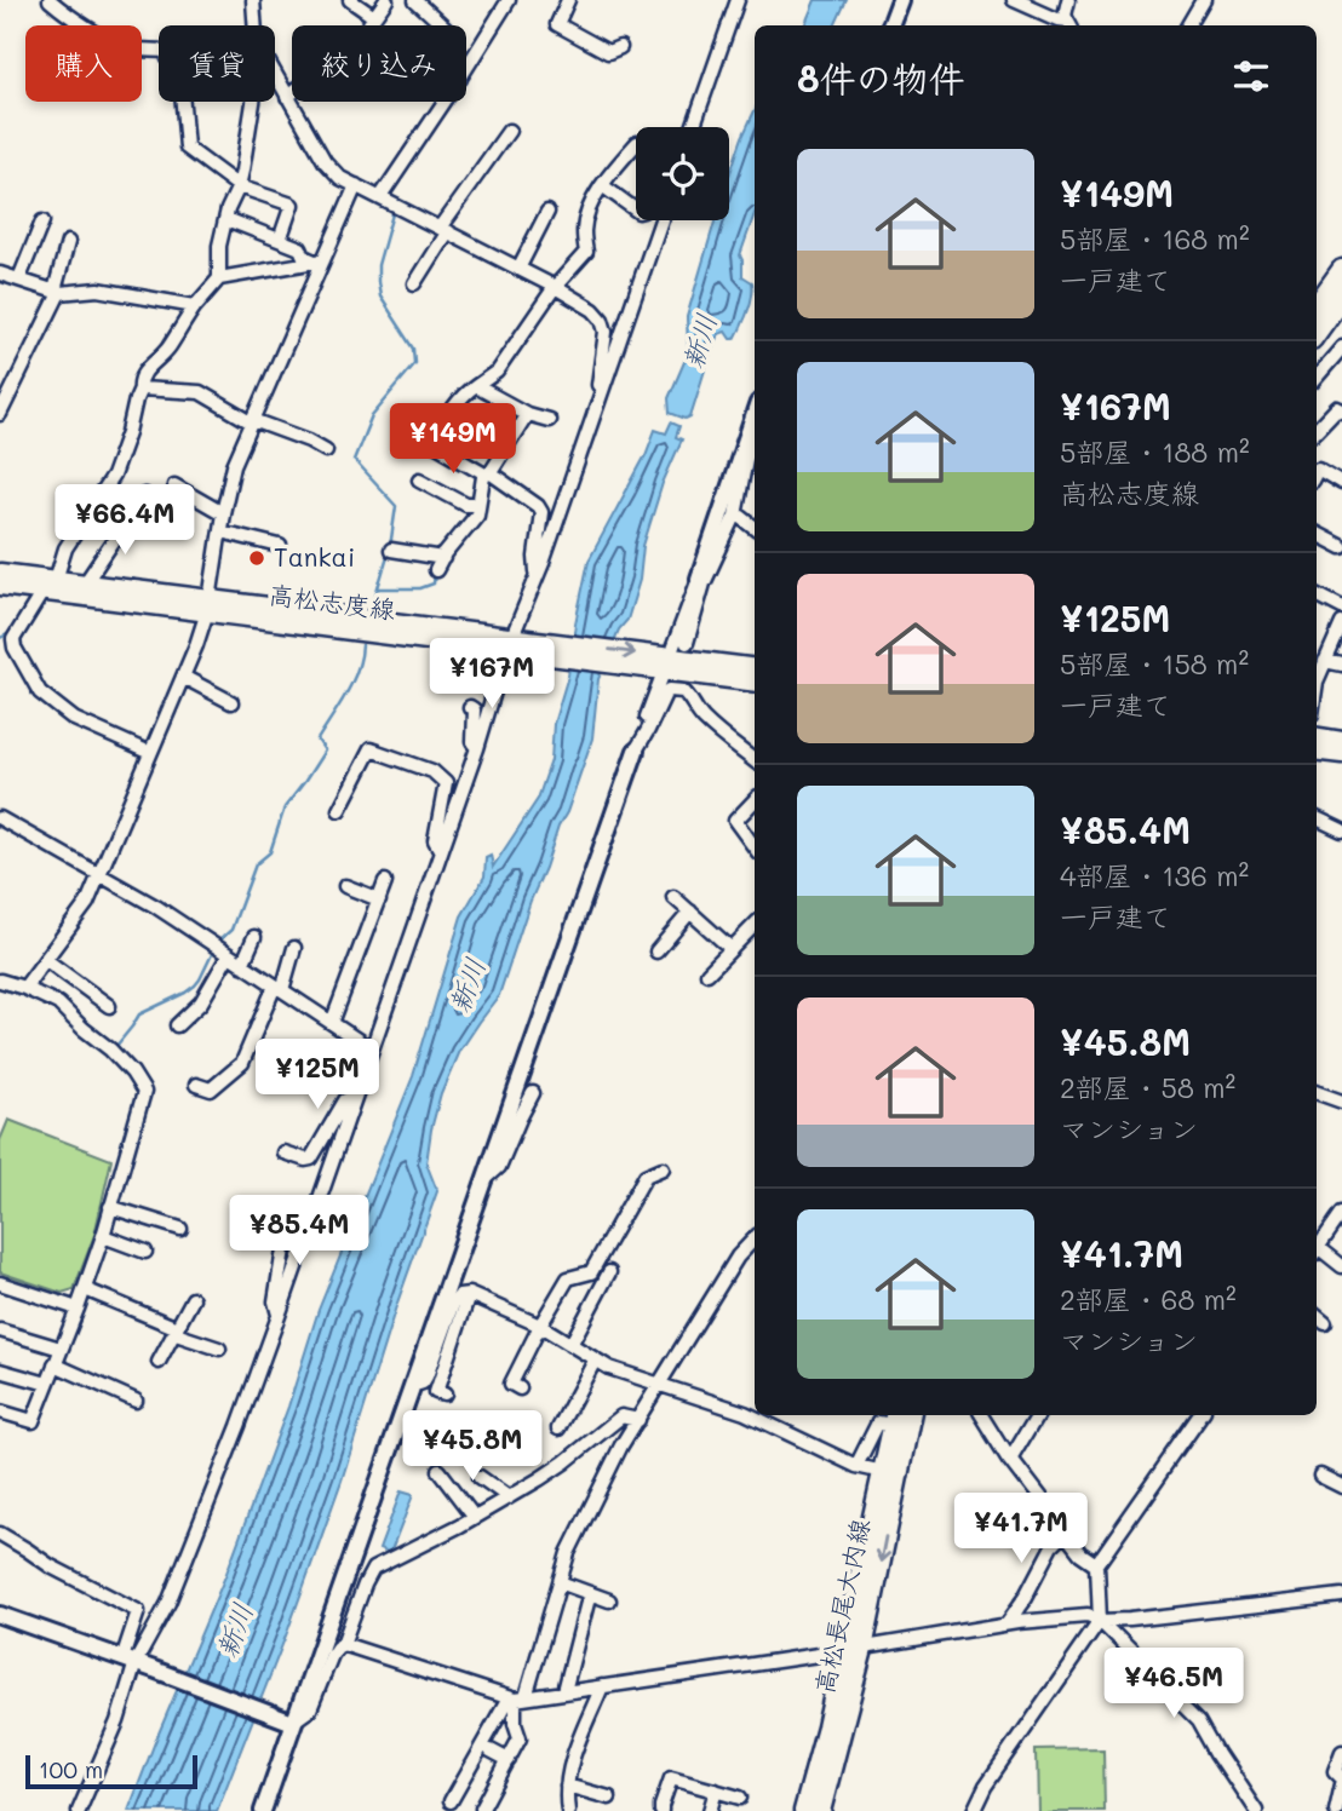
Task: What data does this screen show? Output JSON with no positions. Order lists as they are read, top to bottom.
{
  "streets": {
    "main road": ["高松志度線", "高松長尾大内線"]
  },
  "water": ["新川"],
  "places": ["Tankai"],
  "scale_bar": "100 m",
  "page": {
    "chip": ["購入", "賃貸", "絞り込み"],
    "heading": "8件の物件",
    "list": [
      {
        "name": "¥149M",
        "note": "5部屋 · 168 m² · 一戸建て"
      },
      {
        "name": "¥167M",
        "note": "5部屋 · 188 m² · 高松志度線"
      },
      {
        "name": "¥125M",
        "note": "5部屋 · 158 m² · 一戸建て"
      },
      {
        "name": "¥85.4M",
        "note": "4部屋 · 136 m² · 一戸建て"
      },
      {
        "name": "¥45.8M",
        "note": "2部屋 · 58 m² · マンション"
      },
      {
        "name": "¥41.7M",
        "note": "2部屋 · 68 m² · マンション"
      }
    ],
    "price": [
      "¥149M",
      "¥66.4M",
      "¥167M",
      "¥125M",
      "¥85.4M",
      "¥45.8M",
      "¥41.7M",
      "¥46.5M"
    ],
    "scale": "100 m"
  }
}
